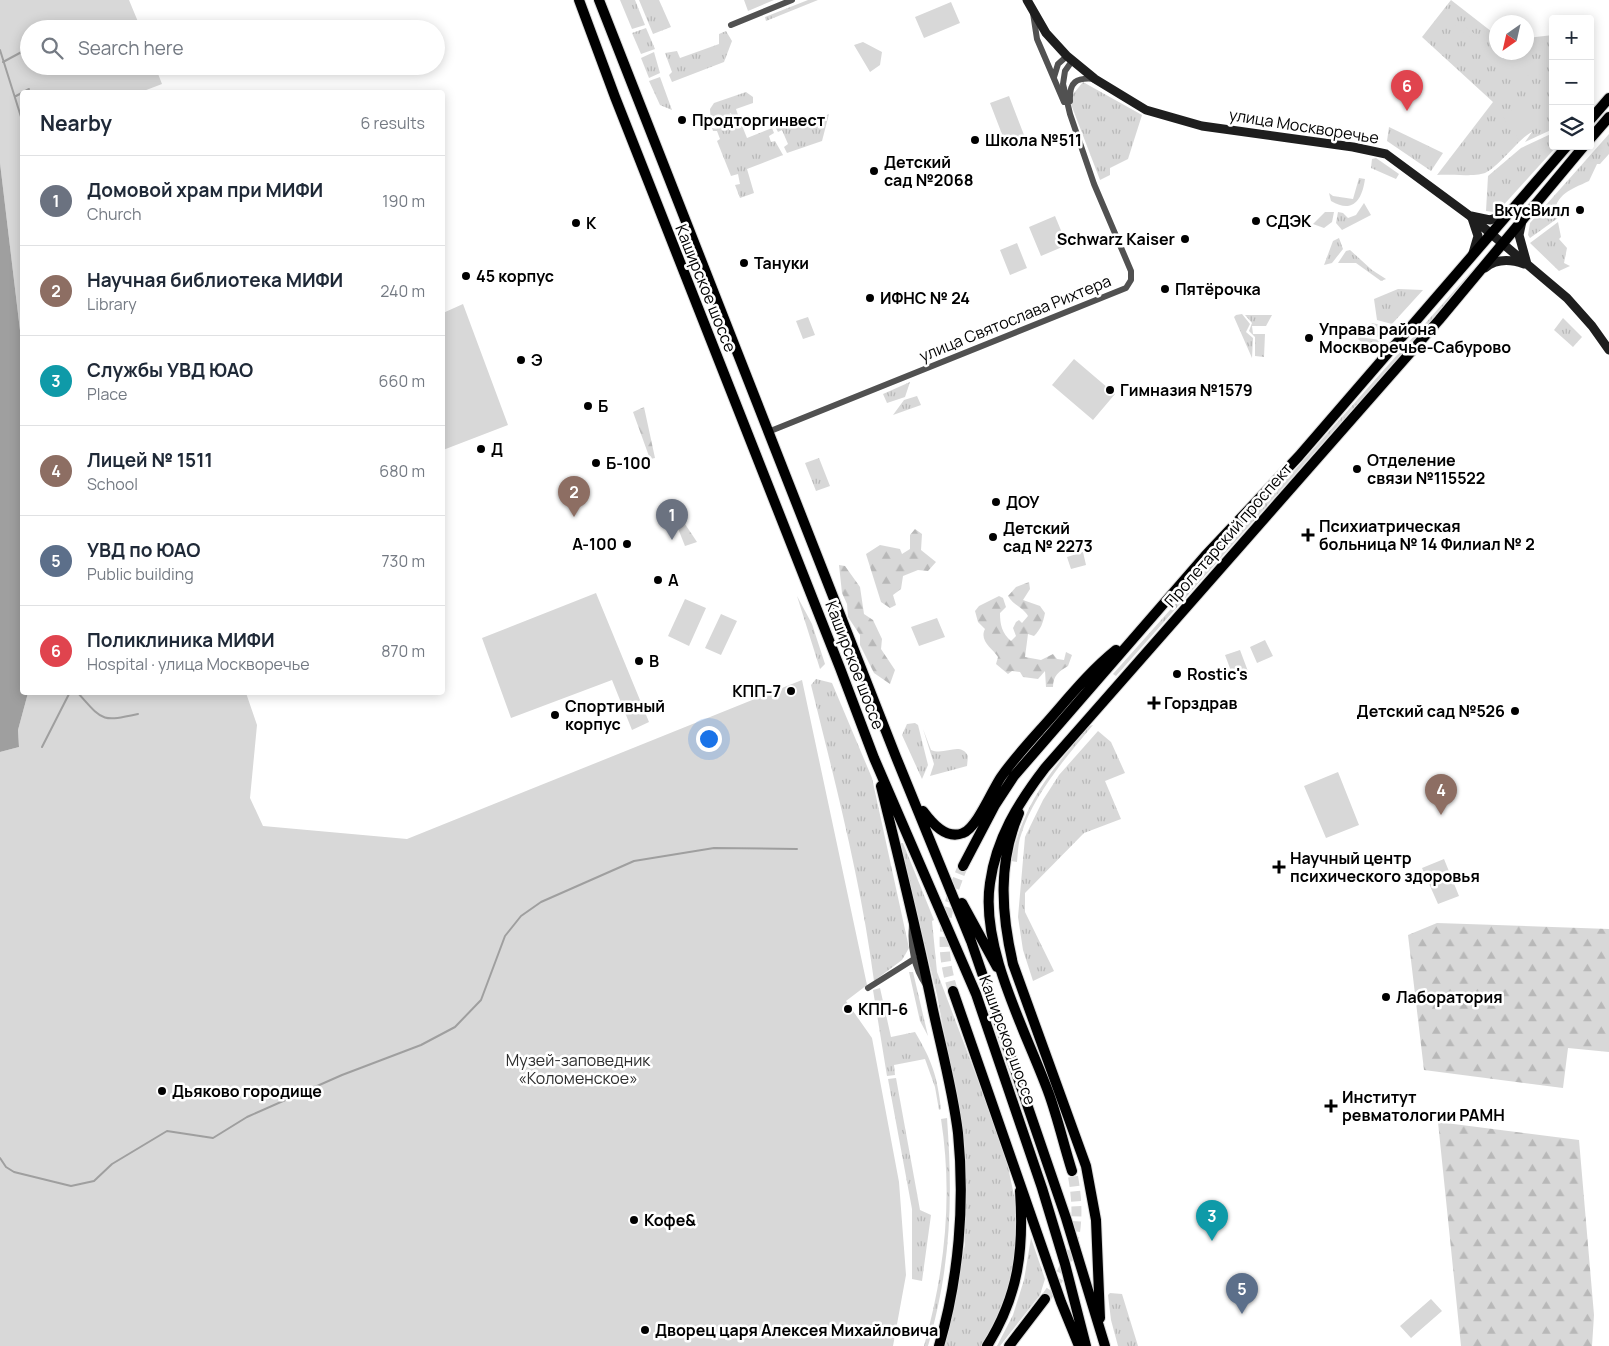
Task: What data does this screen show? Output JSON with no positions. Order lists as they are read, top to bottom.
{
  "streets": {
    "main road": ["улица Москворечье", "Каширское шоссе", "Пролетарский проспект"],
    "street": ["улица Святослава Рихтера"]
  },
  "crossings": [
    ["улица Москворечье", "Пролетарский проспект"],
    ["Каширское шоссе", "улица Святослава Рихтера"],
    ["Каширское шоссе", "Пролетарский проспект"]
  ],
  "parks": ["Музей-заповедник «Коломенское»"],
  "places": {
    "other": [
      "Продторгинвест",
      "Школа №511",
      "Детский сад №2068",
      "ВкусВилл",
      "СДЭК",
      "К",
      "Schwarz Kaiser",
      "Тануки",
      "45 корпус",
      "Пятёрочка",
      "ИФНС № 24",
      "Управа района Москворечье-Сабурово",
      "Э",
      "Гимназия №1579",
      "Б",
      "Д",
      "Б-100",
      "Отделение связи №115522",
      "ДОУ",
      "Детский сад № 2273",
      "А-100",
      "А",
      "В",
      "Rostic's",
      "КПП-7",
      "Детский сад №526",
      "Спортивный корпус",
      "Лаборатория",
      "КПП-6",
      "Дьяково городище",
      "Кофе&",
      "Дворец царя Алексея Михайловича"
    ],
    "health": [
      "Психиатрическая больница № 14 Филиал № 2",
      "Горздрав",
      "Научный центр психического здоровья",
      "Институт ревматологии РАМН"
    ]
  },
  "north": "bottom left",
  "page": {
    "map_buttons": ["+", "−"],
    "search": "Search here",
    "pins": [
      "6",
      "2",
      "1",
      "4",
      "3",
      "5"
    ],
    "heading": ["Nearby", "6 results"],
    "list": [
      {
        "mark": "1",
        "name": "Домовой храм при МИФИ",
        "note": "Church",
        "value": "190 m"
      },
      {
        "mark": "2",
        "name": "Научная библиотека МИФИ",
        "note": "Library",
        "value": "240 m"
      },
      {
        "mark": "3",
        "name": "Службы УВД ЮАО",
        "note": "Place",
        "value": "660 m"
      },
      {
        "mark": "4",
        "name": "Лицей № 1511",
        "note": "School",
        "value": "680 m"
      },
      {
        "mark": "5",
        "name": "УВД по ЮАО",
        "note": "Public building",
        "value": "730 m"
      },
      {
        "mark": "6",
        "name": "Поликлиника МИФИ",
        "note": "Hospital · улица Москворечье",
        "value": "870 m"
      }
    ]
  }
}
